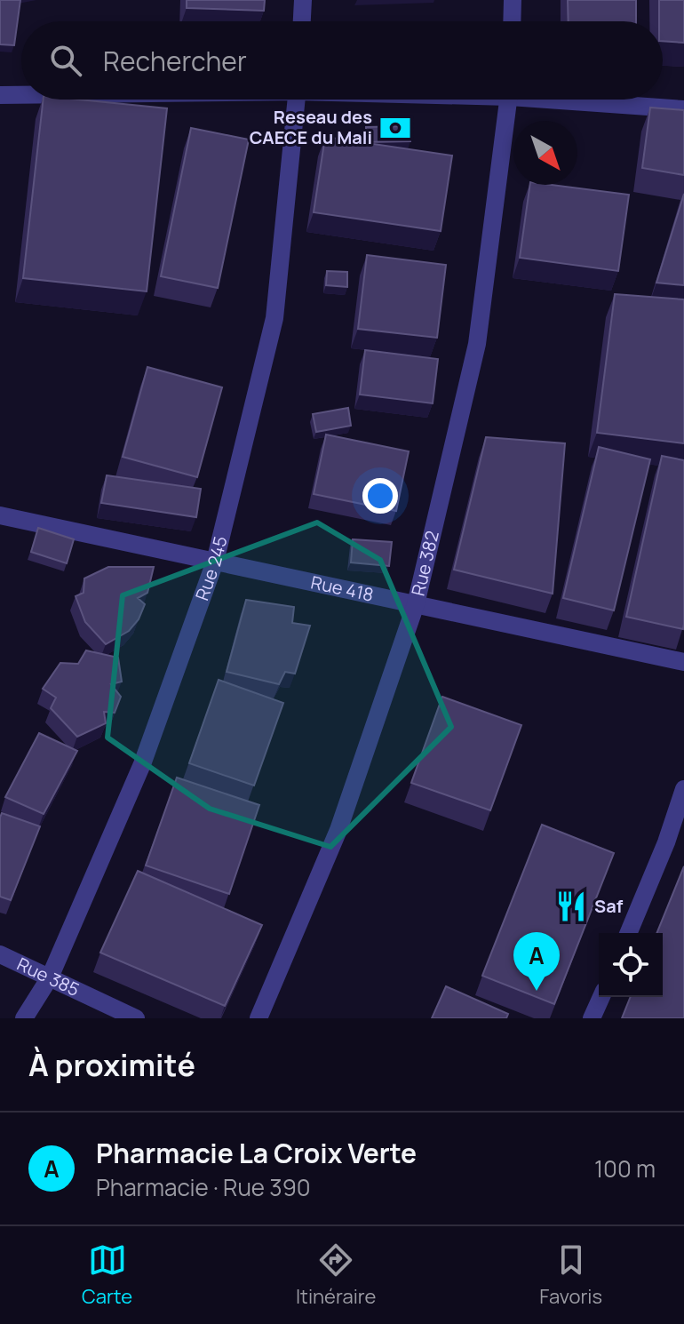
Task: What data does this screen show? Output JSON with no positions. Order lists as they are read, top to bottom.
{
  "streets": {
    "street": [
      "Rue 382",
      "Rue 245",
      "Rue 418",
      "Rue 385"
    ]
  },
  "crossings": [
    ["Rue 382", "Rue 418"],
    ["Rue 245", "Rue 418"],
    ["Rue 245", "Rue 385"]
  ],
  "places": {
    "bank": ["Reseau des CAECE du Mali"],
    "restaurant": ["Saf"]
  },
  "north": "bottom right",
  "page": {
    "search": "Rechercher",
    "pins": "A",
    "heading": "À proximité",
    "list": [
      {
        "mark": "A",
        "name": "Pharmacie La Croix Verte",
        "note": "Pharmacie · Rue 390",
        "value": "100 m"
      }
    ],
    "nav": ["Carte", "Itinéraire", "Favoris"]
  }
}
